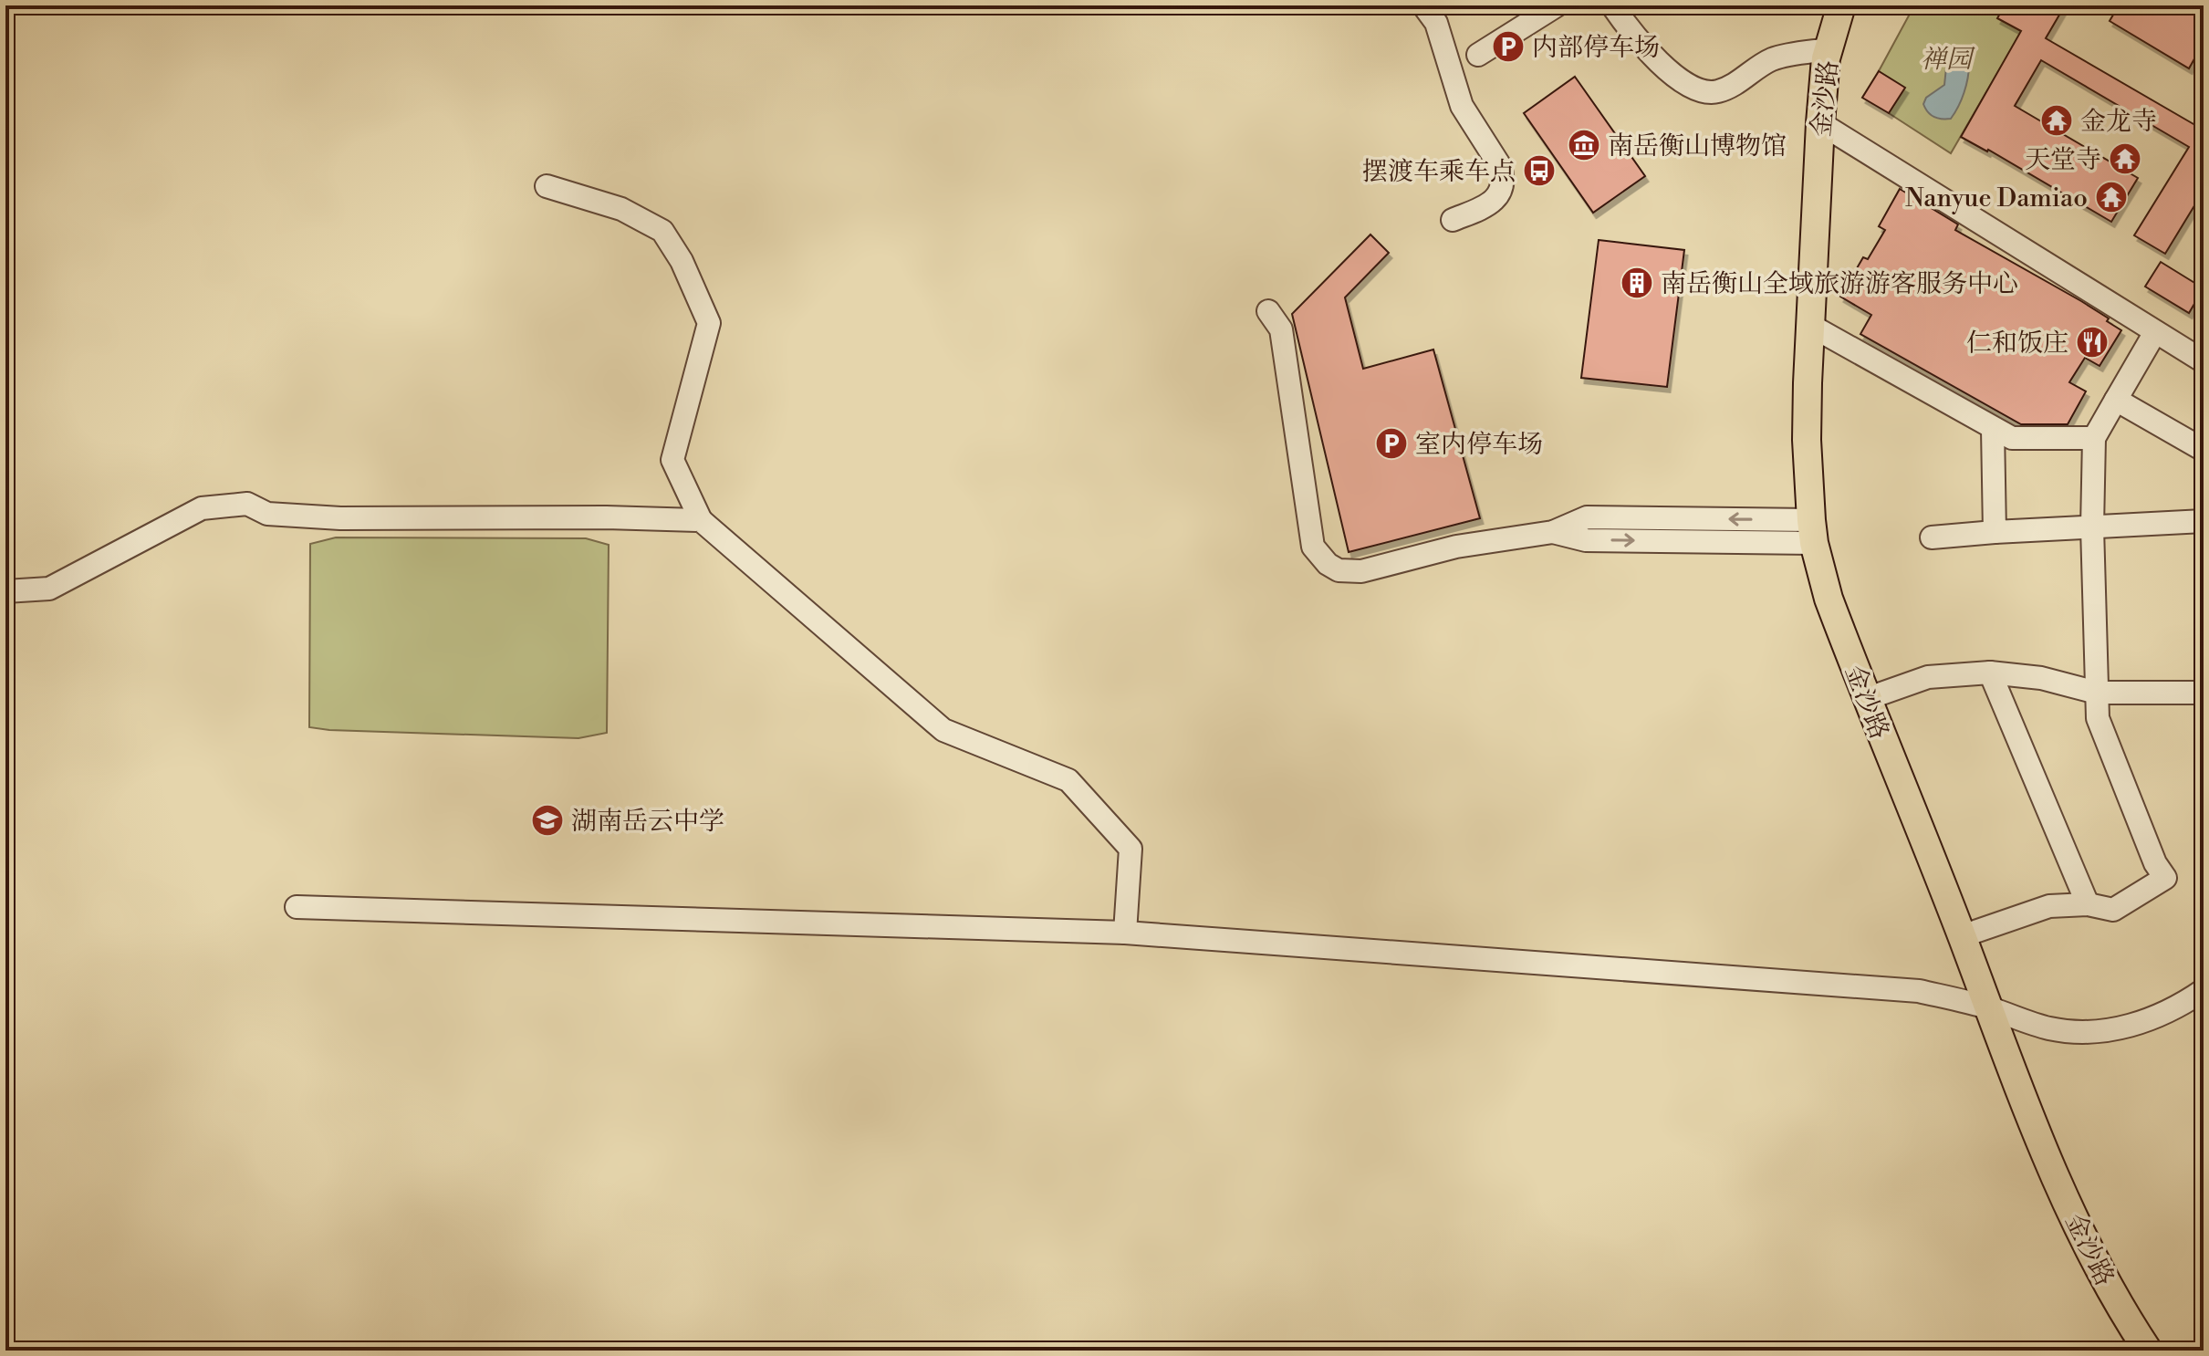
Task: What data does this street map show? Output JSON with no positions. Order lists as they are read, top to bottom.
{
  "streets": {
    "main road": ["金沙路"]
  },
  "parks": ["禅园"],
  "places": {
    "parking": ["内部停车场", "室内停车场"],
    "temple": ["金龙寺", "天堂寺", "Nanyue Damiao"],
    "museum": ["南岳衡山博物馆"],
    "bus stop": ["摆渡车乘车点"],
    "building": ["南岳衡山全域旅游游客服务中心"],
    "restaurant": ["仁和饭庄"],
    "school or university": ["湖南岳云中学"]
  }
}
